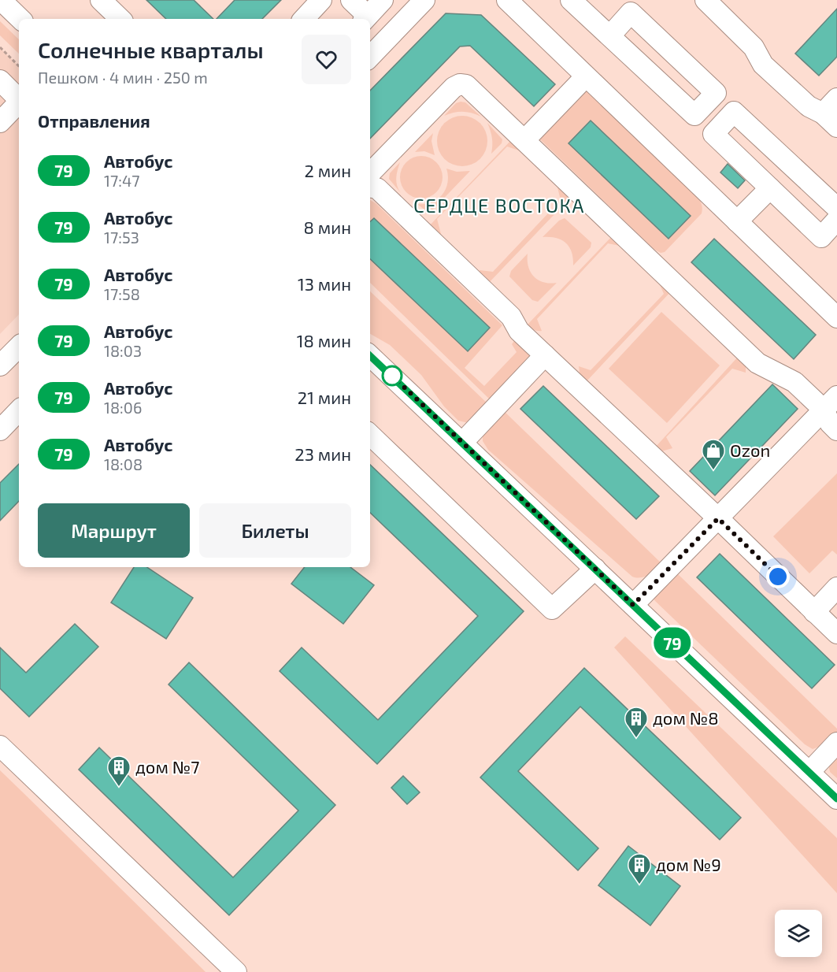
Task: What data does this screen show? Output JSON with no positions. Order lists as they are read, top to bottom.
{
  "districts": ["СЕРДЦЕ ВОСТОКА"],
  "places": {
    "shop": ["Ozon"],
    "building": ["дом №8", "дом №7", "дом №9"]
  },
  "lines": ["bus line 79"],
  "page": {
    "on_map": "79",
    "heading": [
      ["Солнечные кварталы", "Пешком · 4 мин · 250 m"],
      "Отправления"
    ],
    "list": [
      {
        "mark": "79",
        "name": "Автобус",
        "note": "17:47",
        "value": "2 мин"
      },
      {
        "mark": "79",
        "name": "Автобус",
        "note": "17:53",
        "value": "8 мин"
      },
      {
        "mark": "79",
        "name": "Автобус",
        "note": "17:58",
        "value": "13 мин"
      },
      {
        "mark": "79",
        "name": "Автобус",
        "note": "18:03",
        "value": "18 мин"
      },
      {
        "mark": "79",
        "name": "Автобус",
        "note": "18:06",
        "value": "21 мин"
      },
      {
        "mark": "79",
        "name": "Автобус",
        "note": "18:08",
        "value": "23 мин"
      }
    ],
    "buttons": ["Маршрут", "Билеты"]
  }
}
